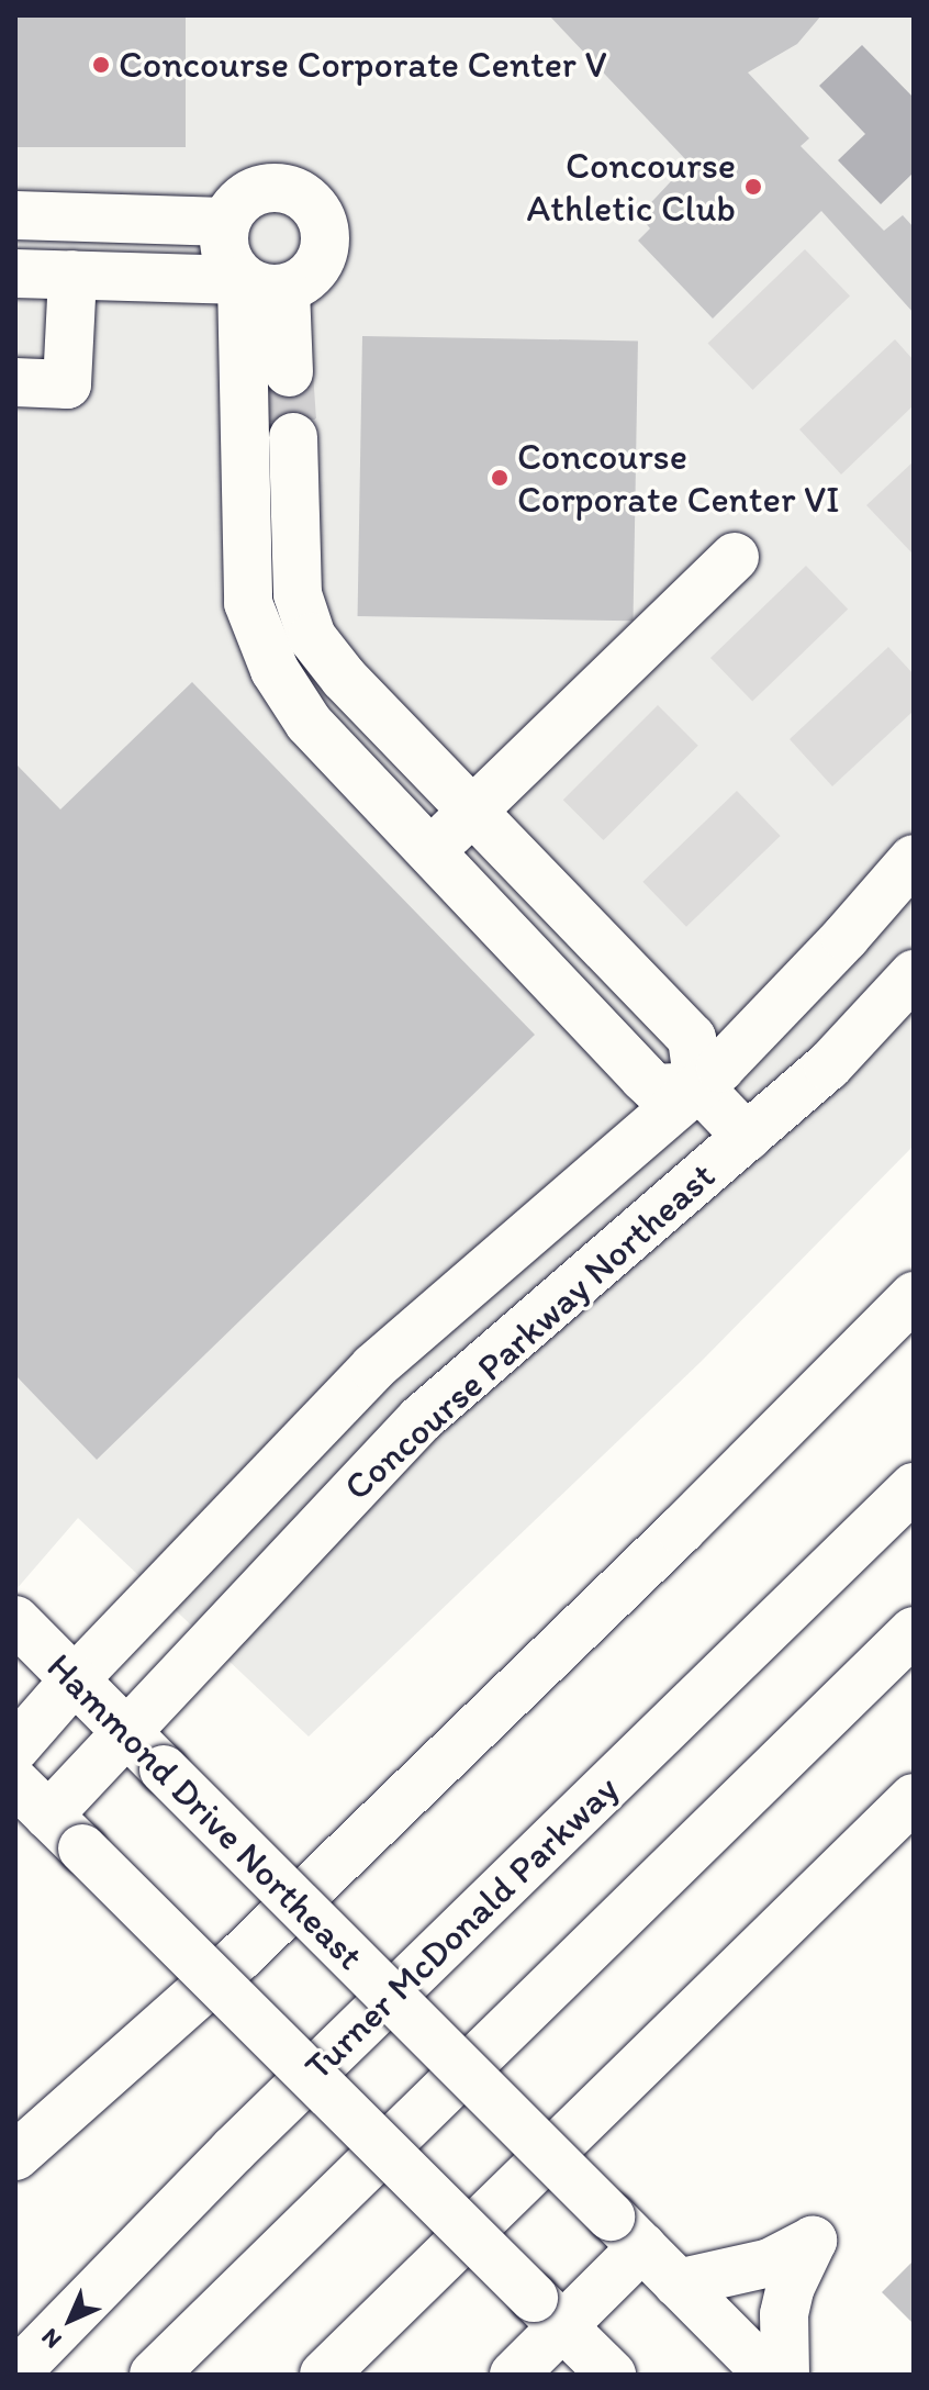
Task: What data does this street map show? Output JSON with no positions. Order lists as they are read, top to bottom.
{
  "streets": {
    "main road": ["Concourse Parkway Northeast", "Hammond Drive Northeast", "Turner McDonald Parkway"]
  },
  "crossings": [
    ["Concourse Parkway Northeast", "Hammond Drive Northeast"]
  ],
  "places": ["Concourse Corporate Center V", "Concourse Athletic Club", "Concourse Corporate Center VI"],
  "north": "bottom left"
}
